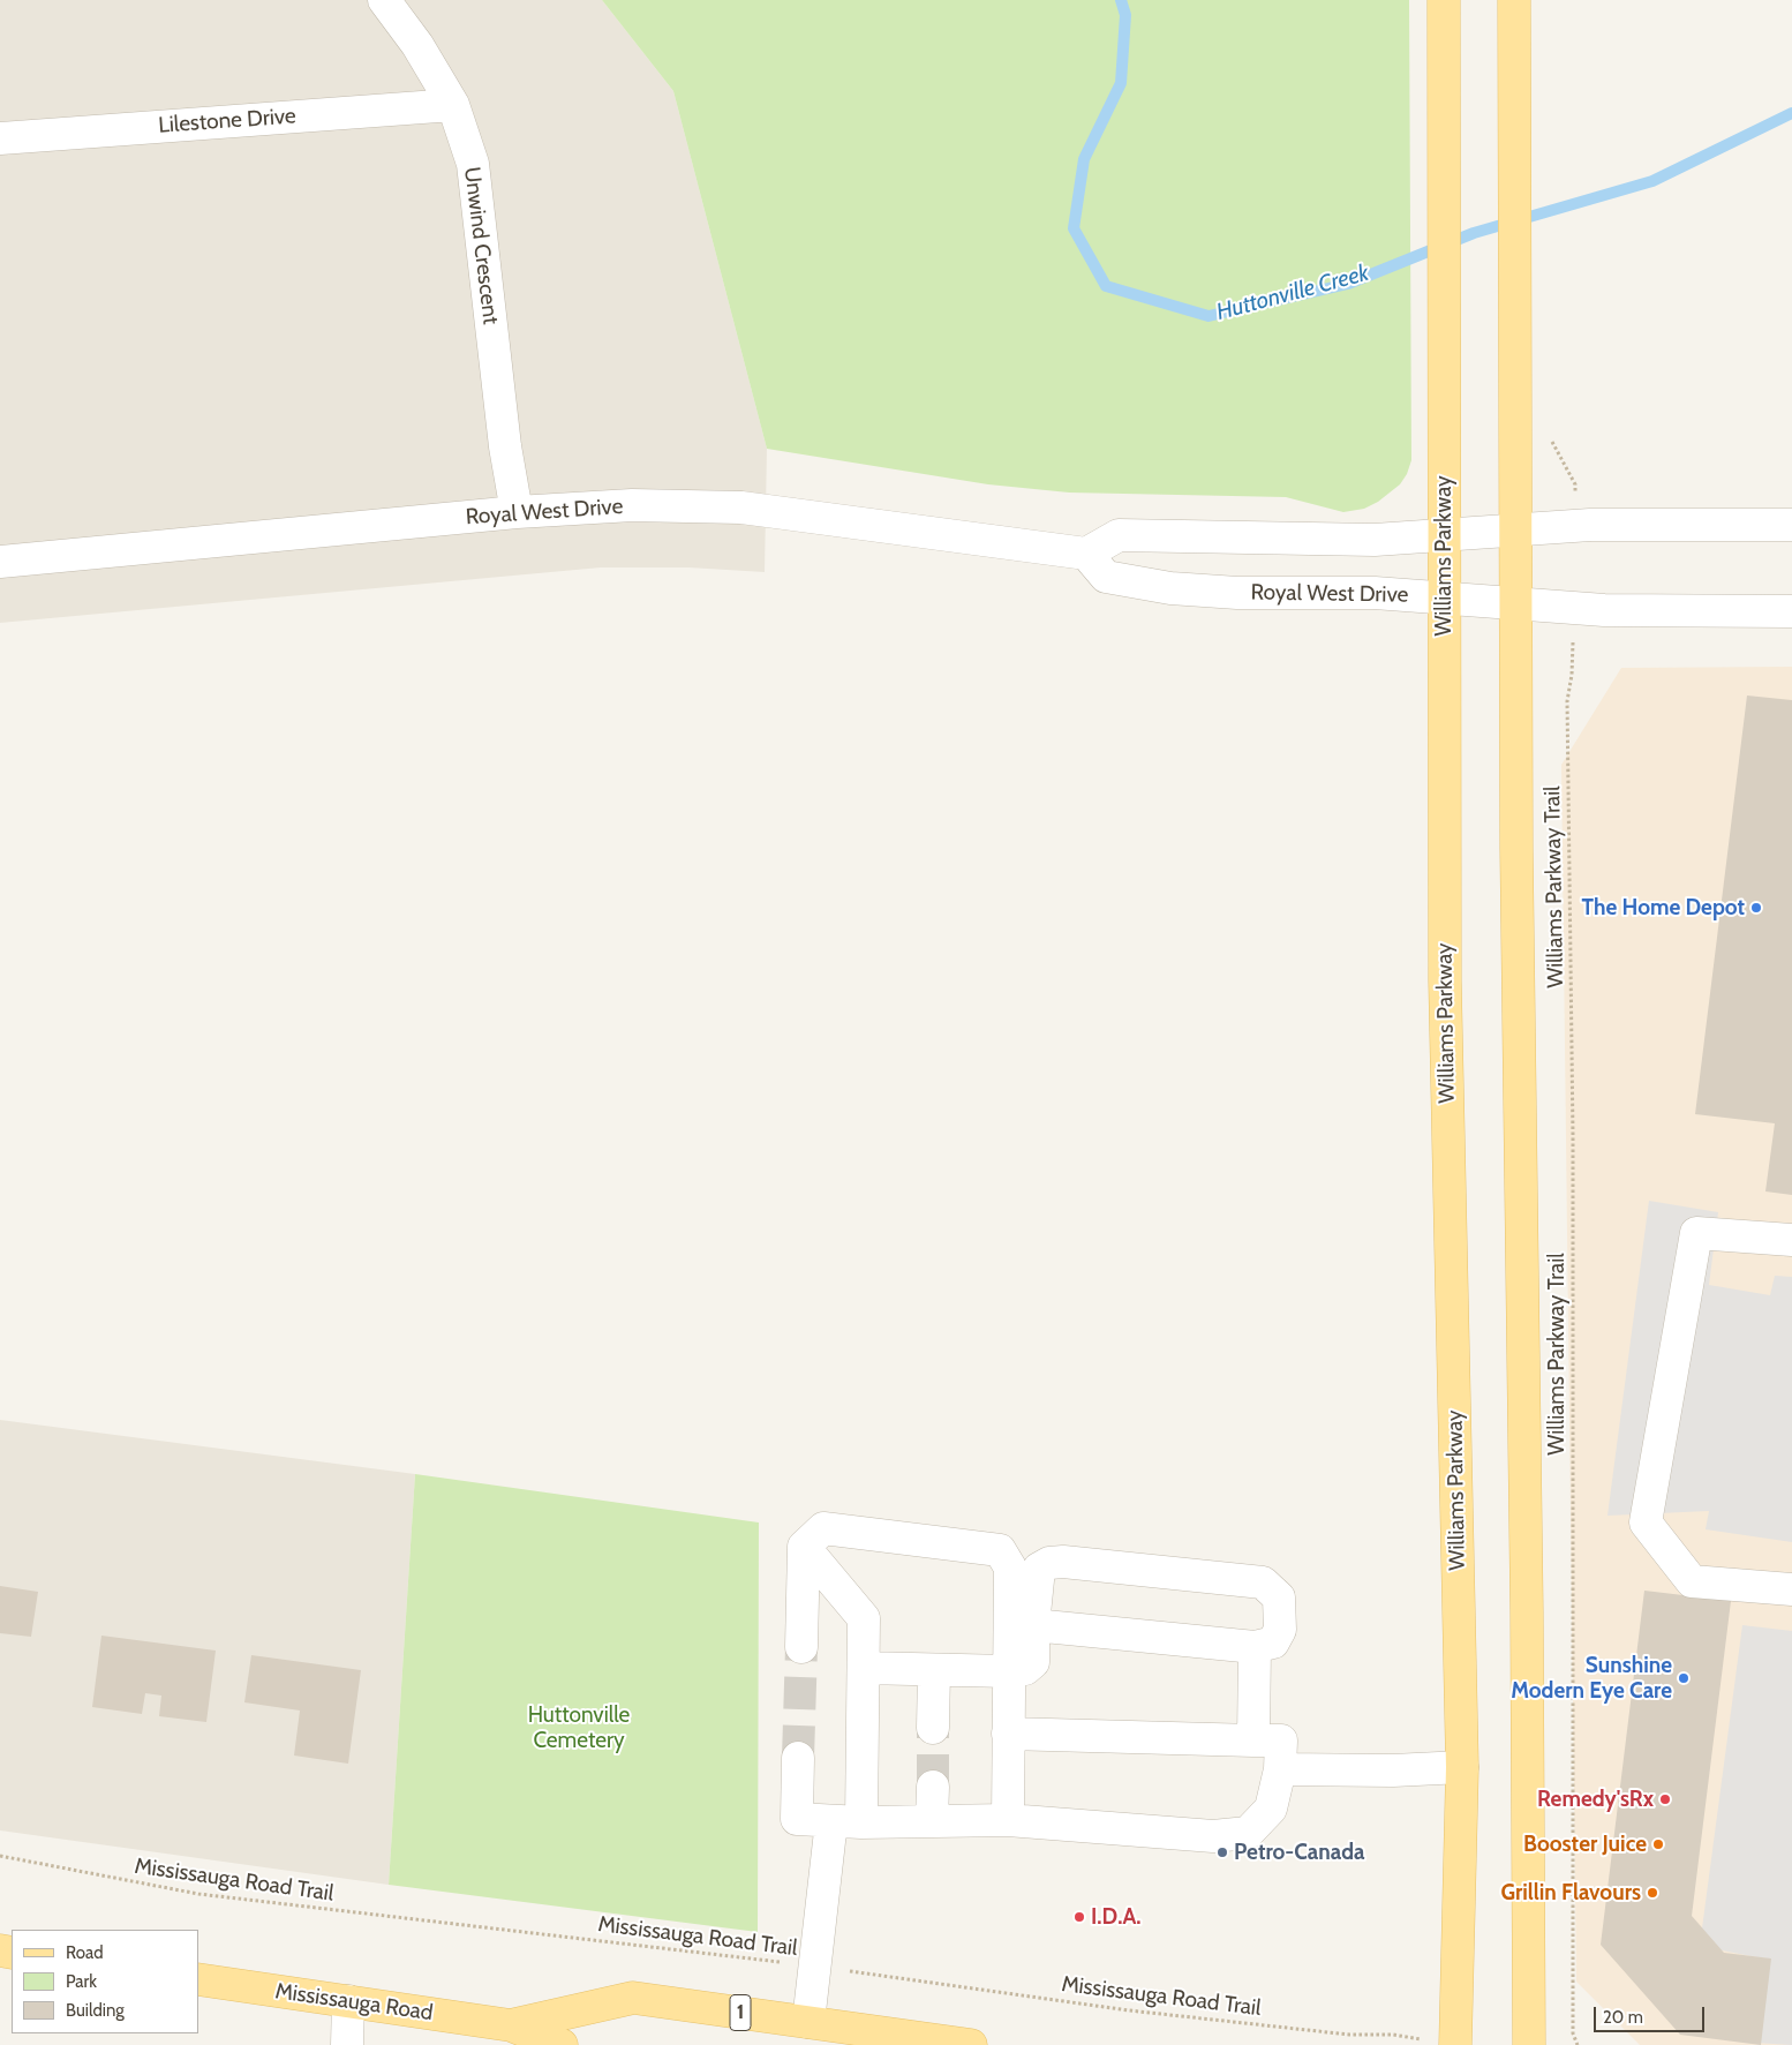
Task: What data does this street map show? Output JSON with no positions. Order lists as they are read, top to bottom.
{
  "streets": {
    "main road": ["Williams Parkway", "Mississauga Road", "1"],
    "street": ["Lilestone Drive", "Unwind Crescent", "Royal West Drive"],
    "path": ["Williams Parkway Trail", "Mississauga Road Trail"]
  },
  "crossings": [
    ["Lilestone Drive", "Unwind Crescent"],
    ["Unwind Crescent", "Royal West Drive"],
    ["Royal West Drive", "Williams Parkway"]
  ],
  "water": ["Huttonville Creek"],
  "parks": ["Huttonville Cemetery"],
  "places": [
    "The Home Depot",
    "Sunshine Modern Eye Care",
    "Remedy'sRx",
    "Booster Juice",
    "Petro-Canada",
    "Grillin Flavours",
    "I.D.A."
  ],
  "legend": ["Road", "Park", "Building"],
  "scale_bar": "20 m"
}
